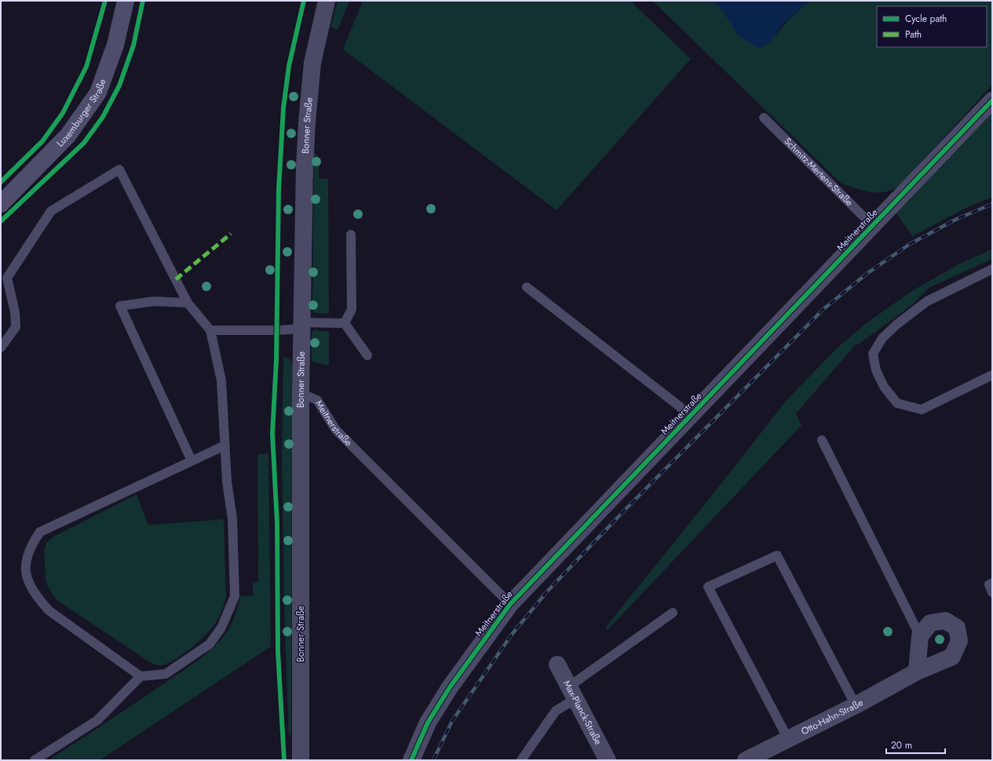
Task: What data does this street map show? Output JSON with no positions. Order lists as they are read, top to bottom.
{
  "streets": {
    "main road": ["Luxemburger Straße"],
    "street": [
      "Bonner Straße",
      "Meitnerstraße",
      "Max-Planck-Straße",
      "Otto-Hahn-Straße"
    ],
    "lane": ["Schmitz-Mertens-Straße"]
  },
  "crossings": [
    ["Bonner Straße", "Meitnerstraße"],
    ["Schmitz-Mertens-Straße", "Meitnerstraße"]
  ],
  "legend": ["Cycle path", "Path"],
  "scale_bar": "20 m"
}
